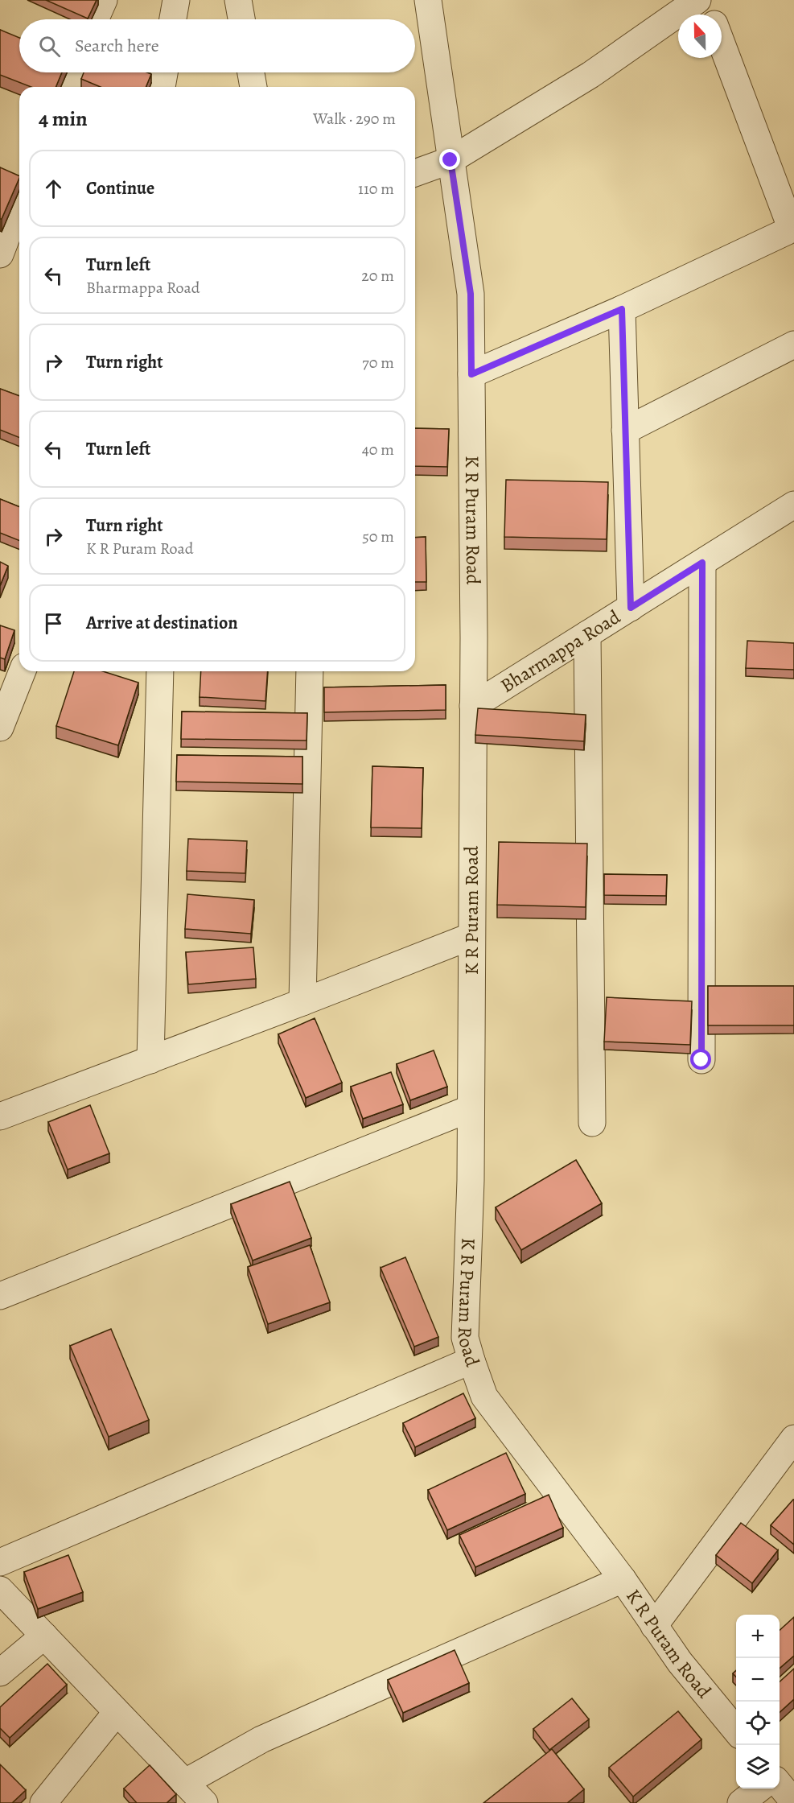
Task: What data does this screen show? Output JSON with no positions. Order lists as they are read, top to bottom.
{
  "streets": {
    "street": ["K R Puram Road", "Bharmappa Road"]
  },
  "crossings": [
    ["K R Puram Road", "Bharmappa Road"]
  ],
  "north": "top",
  "page": {
    "search": "Search here",
    "heading": ["4 min", "Walk · 290 m"],
    "list": [
      ["Continue", "110 m"],
      ["Turn left", "Bharmappa Road", "20 m"],
      ["Turn right", "70 m"],
      ["Turn left", "40 m"],
      ["Turn right", "K R Puram Road", "50 m"],
      "Arrive at destination"
    ],
    "map_buttons": ["+", "−"]
  }
}
